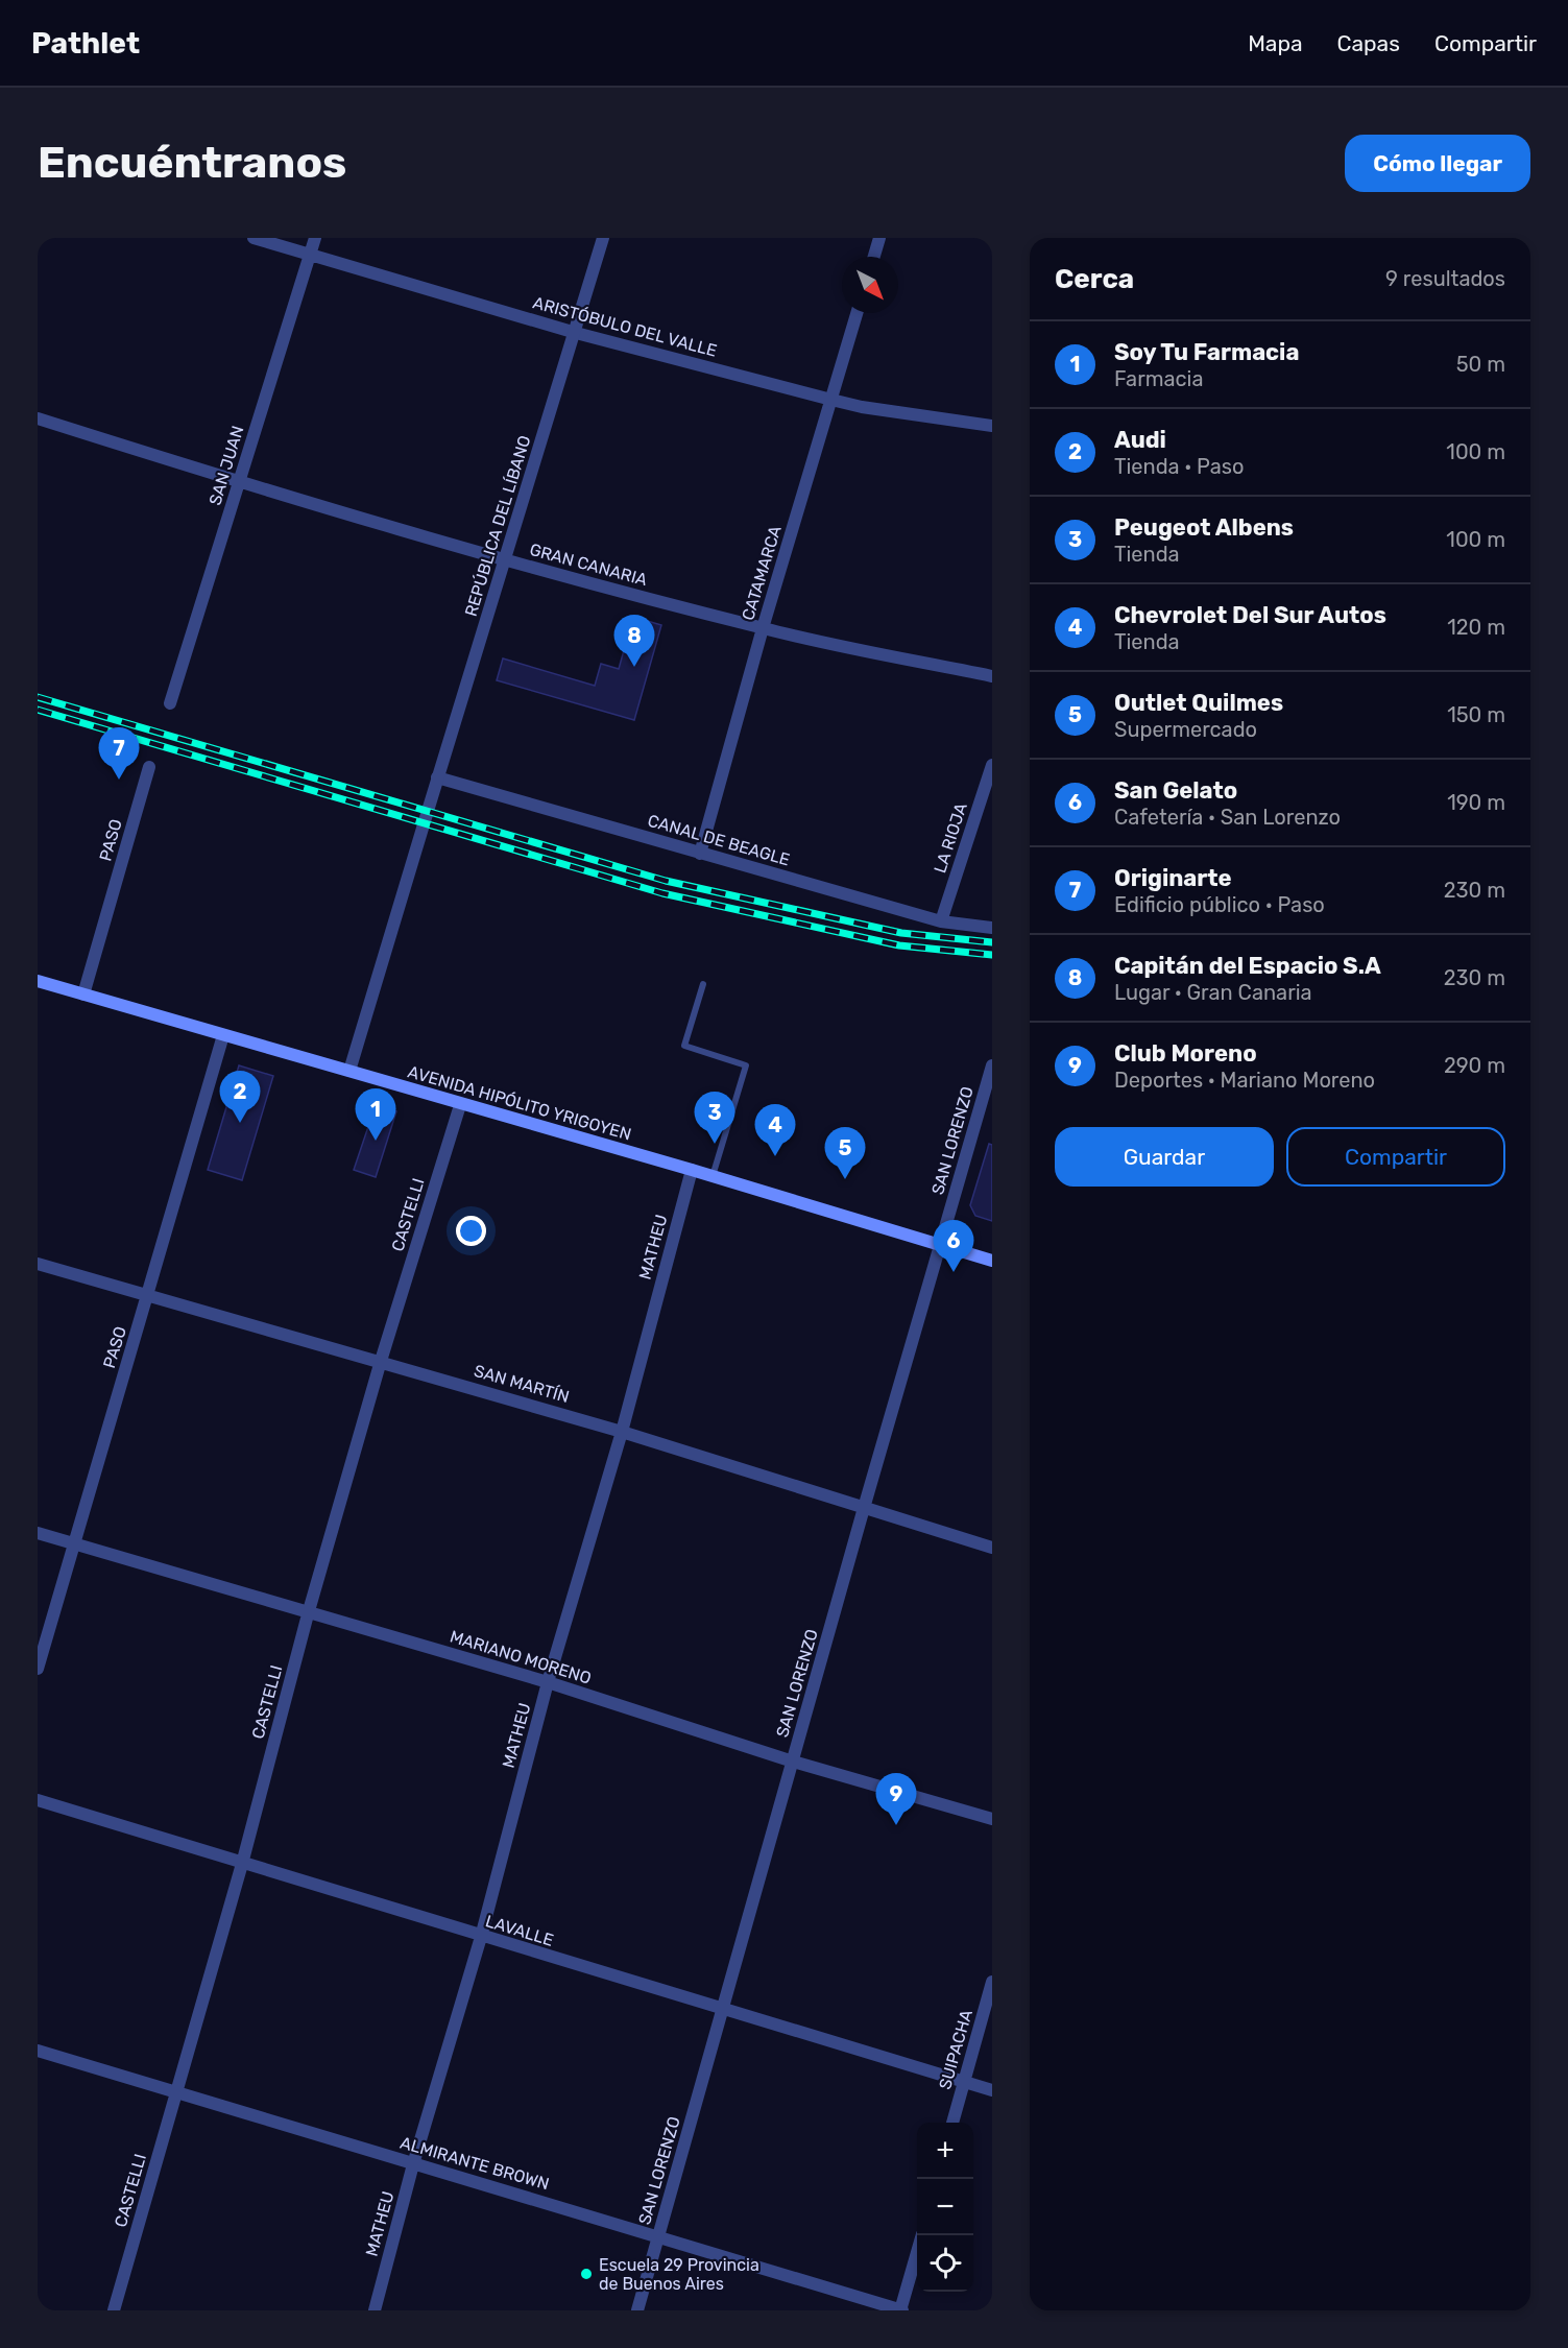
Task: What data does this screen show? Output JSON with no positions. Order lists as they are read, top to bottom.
{
  "streets": {
    "main road": ["AVENIDA HIPÓLITO YRIGOYEN"],
    "street": [
      "ARISTÓBULO DEL VALLE",
      "SAN JUAN",
      "REPÚBLICA DEL LÍBANO",
      "GRAN CANARIA",
      "CATAMARCA",
      "LA RIOJA",
      "PASO",
      "CANAL DE BEAGLE",
      "SAN LORENZO",
      "CASTELLI",
      "MATHEU",
      "SAN MARTÍN",
      "MARIANO MORENO",
      "LAVALLE",
      "SUIPACHA",
      "ALMIRANTE BROWN"
    ]
  },
  "crossings": [
    ["ARISTÓBULO DEL VALLE", "SAN JUAN"],
    ["ARISTÓBULO DEL VALLE", "REPÚBLICA DEL LÍBANO"],
    ["ARISTÓBULO DEL VALLE", "CATAMARCA"],
    ["SAN JUAN", "GRAN CANARIA"],
    ["REPÚBLICA DEL LÍBANO", "GRAN CANARIA"],
    ["REPÚBLICA DEL LÍBANO", "CANAL DE BEAGLE"],
    ["REPÚBLICA DEL LÍBANO", "AVENIDA HIPÓLITO YRIGOYEN"],
    ["GRAN CANARIA", "CATAMARCA"],
    ["CATAMARCA", "CANAL DE BEAGLE"],
    ["LA RIOJA", "CANAL DE BEAGLE"],
    ["PASO", "AVENIDA HIPÓLITO YRIGOYEN"],
    ["PASO", "SAN MARTÍN"],
    ["PASO", "MARIANO MORENO"],
    ["AVENIDA HIPÓLITO YRIGOYEN", "SAN LORENZO"],
    ["AVENIDA HIPÓLITO YRIGOYEN", "CASTELLI"],
    ["AVENIDA HIPÓLITO YRIGOYEN", "MATHEU"],
    ["SAN LORENZO", "SAN MARTÍN"],
    ["SAN LORENZO", "MARIANO MORENO"],
    ["SAN LORENZO", "LAVALLE"],
    ["SAN LORENZO", "ALMIRANTE BROWN"],
    ["CASTELLI", "SAN MARTÍN"],
    ["CASTELLI", "MARIANO MORENO"],
    ["CASTELLI", "LAVALLE"],
    ["CASTELLI", "ALMIRANTE BROWN"],
    ["MATHEU", "SAN MARTÍN"],
    ["MATHEU", "MARIANO MORENO"],
    ["MATHEU", "LAVALLE"],
    ["MATHEU", "ALMIRANTE BROWN"],
    ["LAVALLE", "SUIPACHA"]
  ],
  "places": ["Escuela 29 Provincia de Buenos Aires"],
  "north": "bottom right",
  "page": {
    "header": "Pathlet",
    "nav": ["Mapa", "Capas", "Compartir"],
    "buttons": [
      "Cómo llegar",
      ["Guardar", "Compartir"]
    ],
    "title": "Encuéntranos",
    "heading": ["Cerca", "9 resultados"],
    "list": [
      {
        "mark": "1",
        "name": "Soy Tu Farmacia",
        "note": "Farmacia",
        "value": "50 m"
      },
      {
        "mark": "2",
        "name": "Audi",
        "note": "Tienda · Paso",
        "value": "100 m"
      },
      {
        "mark": "3",
        "name": "Peugeot Albens",
        "note": "Tienda",
        "value": "100 m"
      },
      {
        "mark": "4",
        "name": "Chevrolet Del Sur Autos",
        "note": "Tienda",
        "value": "120 m"
      },
      {
        "mark": "5",
        "name": "Outlet Quilmes",
        "note": "Supermercado",
        "value": "150 m"
      },
      {
        "mark": "6",
        "name": "San Gelato",
        "note": "Cafetería · San Lorenzo",
        "value": "190 m"
      },
      {
        "mark": "7",
        "name": "Originarte",
        "note": "Edificio público · Paso",
        "value": "230 m"
      },
      {
        "mark": "8",
        "name": "Capitán del Espacio S.A",
        "note": "Lugar · Gran Canaria",
        "value": "230 m"
      },
      {
        "mark": "9",
        "name": "Club Moreno",
        "note": "Deportes · Mariano Moreno",
        "value": "290 m"
      }
    ],
    "pins": [
      "8",
      "7",
      "2",
      "1",
      "3",
      "4",
      "5",
      "6",
      "9"
    ],
    "map_buttons": ["+", "−"]
  }
}
